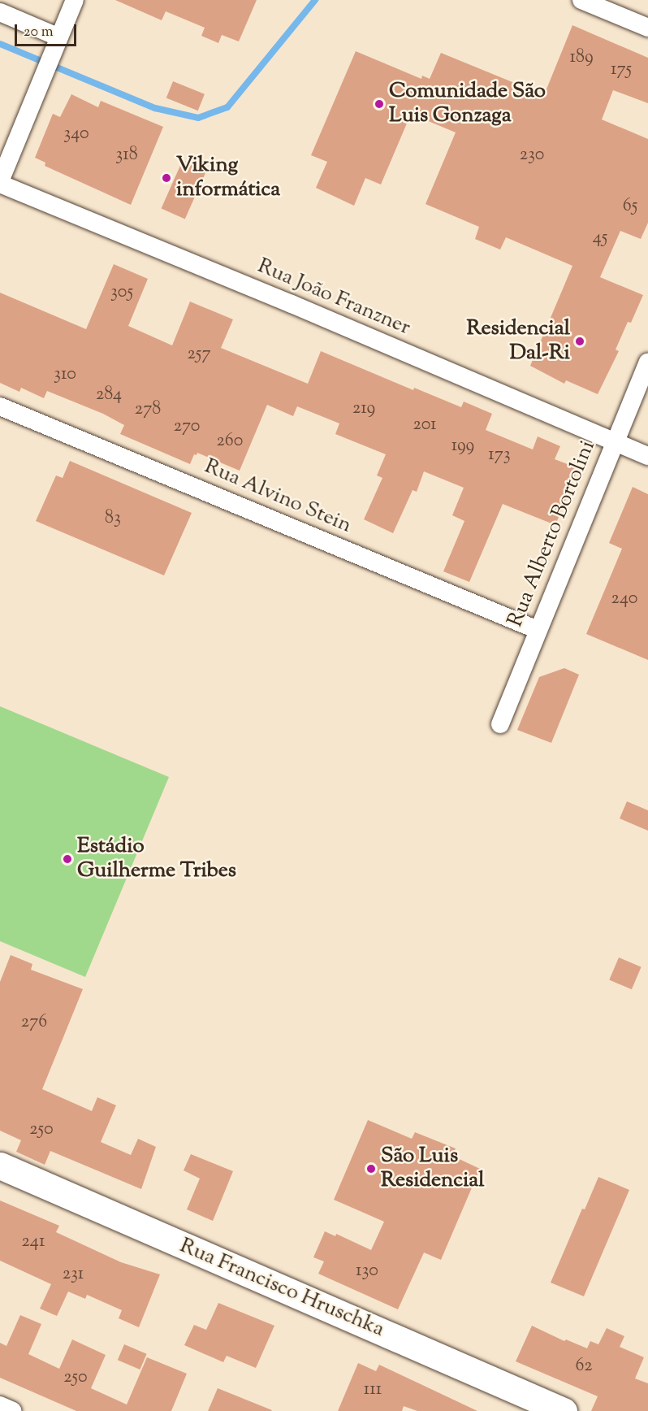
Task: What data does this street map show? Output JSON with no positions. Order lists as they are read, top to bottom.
{
  "streets": {
    "main road": ["Rua Francisco Hruschka"],
    "street": ["Rua João Franzner", "Rua Alvino Stein", "Rua Alberto Bortolini"]
  },
  "crossings": [
    ["Rua João Franzner", "Rua Alberto Bortolini"],
    ["Rua Alvino Stein", "Rua Alberto Bortolini"]
  ],
  "places": [
    "Comunidade São Luis Gonzaga",
    "Viking informática",
    "Residencial Dal-Ri",
    "Estádio Guilherme Tribes",
    "São Luis Residencial"
  ],
  "house_numbers": [
    "189",
    "175",
    "340",
    "318",
    "230",
    "65",
    "45",
    "305",
    "257",
    "310",
    "284",
    "219",
    "278",
    "201",
    "270",
    "260",
    "199",
    "173",
    "83",
    "240",
    "276",
    "250",
    "241",
    "130",
    "231",
    "62",
    "250",
    "111"
  ],
  "scale_bar": "20 m"
}
